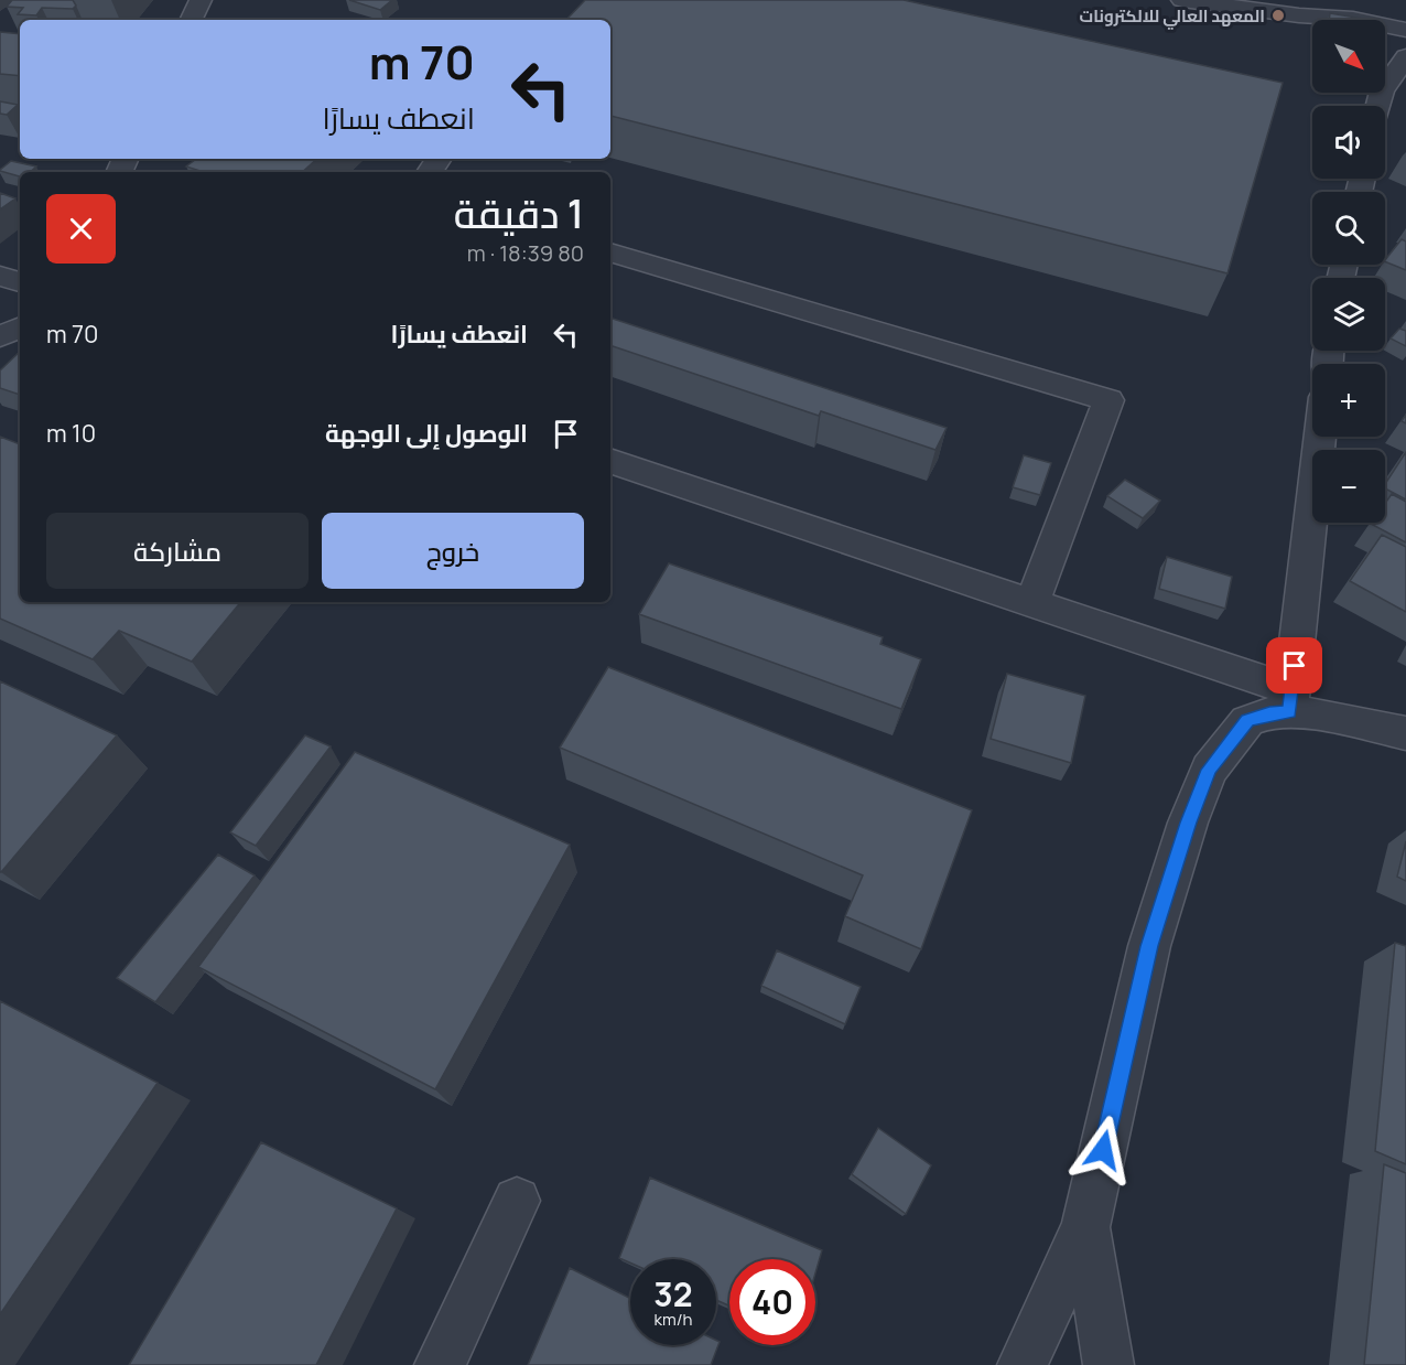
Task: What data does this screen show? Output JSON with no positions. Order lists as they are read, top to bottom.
{
  "places": ["المعهد العالي للالكترونات"],
  "north": "bottom right",
  "page": {
    "map_buttons": ["+", "−"],
    "turn": ["70 m", "انعطف يسارًا"],
    "heading": ["1 دقيقة", "80 m · 18:39"],
    "list": [
      {
        "name": "انعطف يسارًا",
        "value": "70 m"
      },
      {
        "name": "الوصول إلى الوجهة",
        "value": "10 m"
      }
    ],
    "buttons": ["خروج", "مشاركة"],
    "speed": "32 km/h",
    "limit": "40"
  }
}
